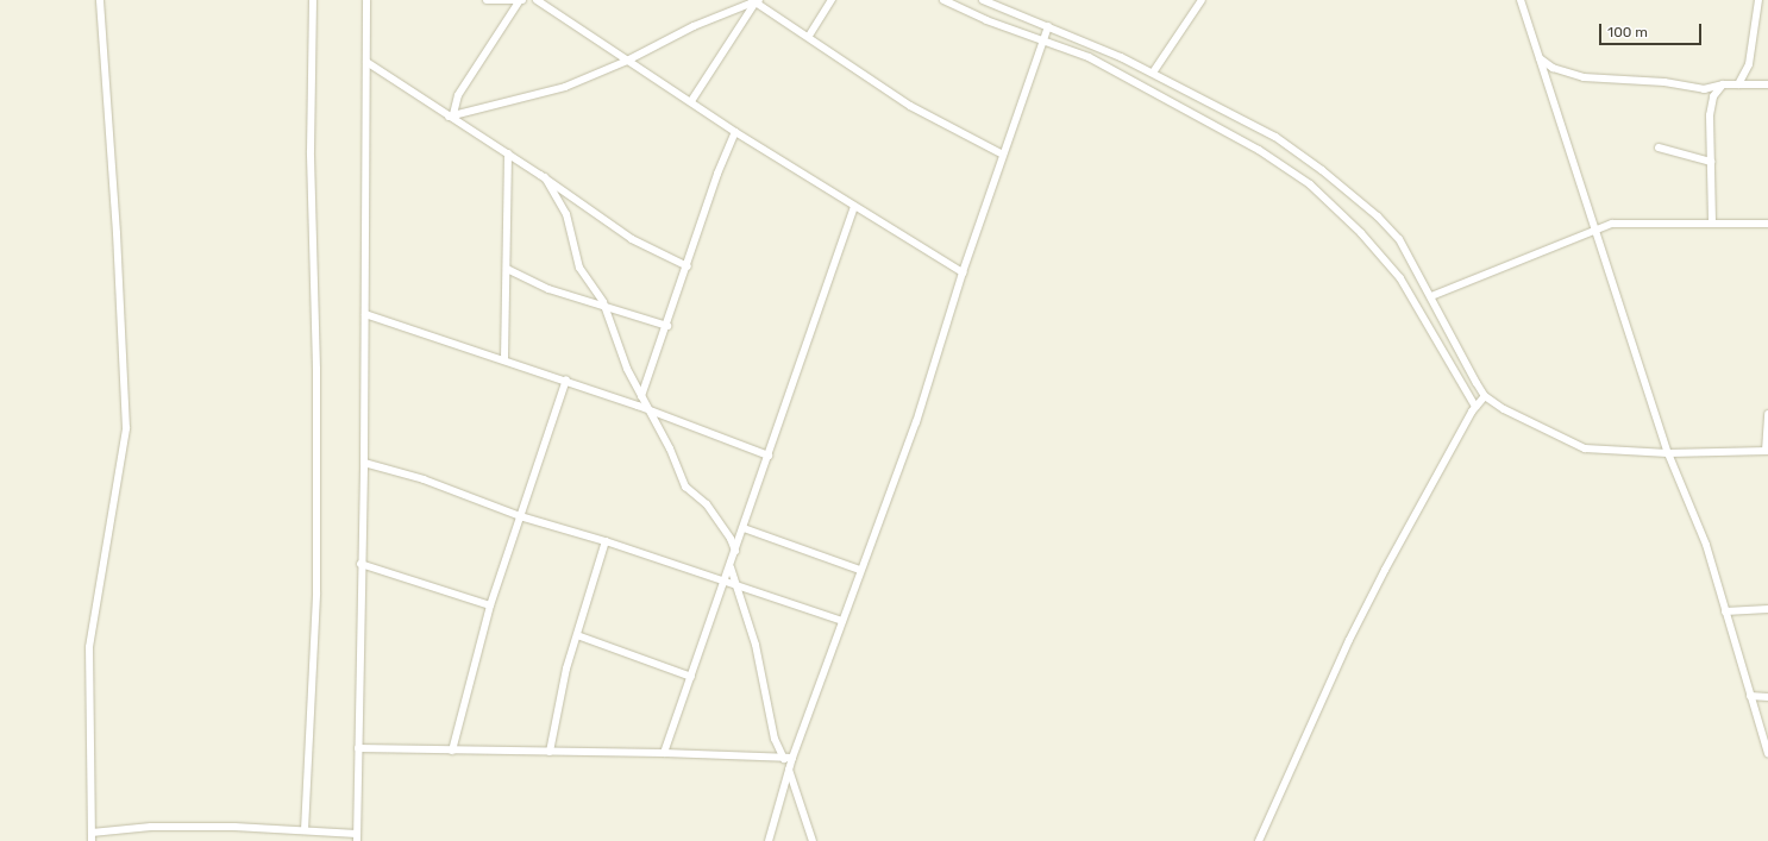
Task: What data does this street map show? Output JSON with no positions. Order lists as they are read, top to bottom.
{
  "scale_bar": "100 m"
}
